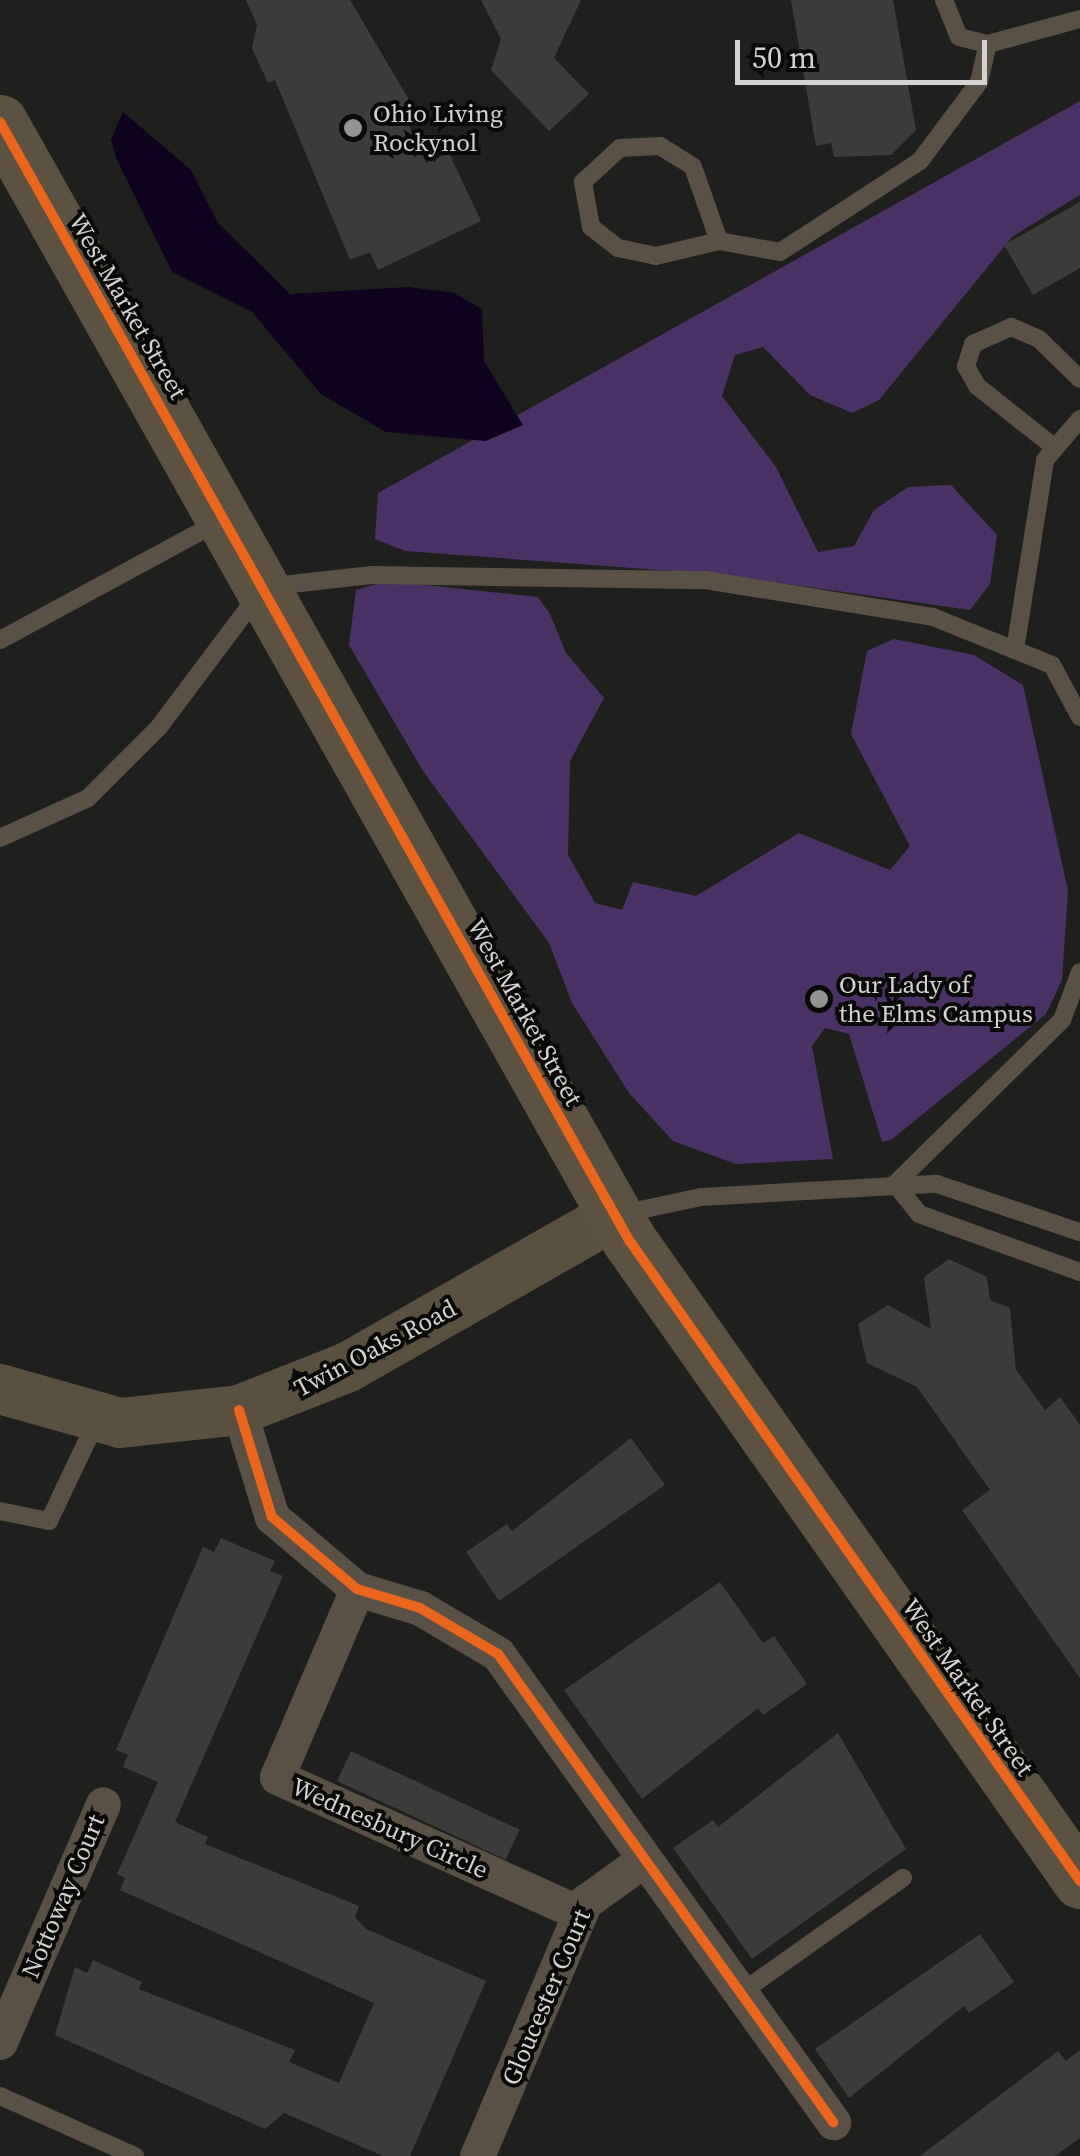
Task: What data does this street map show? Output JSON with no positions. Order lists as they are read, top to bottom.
{
  "streets": {
    "main road": ["West Market Street", "Twin Oaks Road"],
    "street": ["Wednesbury Circle", "Nottoway Court", "Gloucester Court"]
  },
  "crossings": [
    ["West Market Street", "Twin Oaks Road"],
    ["Wednesbury Circle", "Gloucester Court"]
  ],
  "places": ["Ohio Living Rockynol", "Our Lady of the Elms Campus"],
  "scale_bar": "50 m"
}
